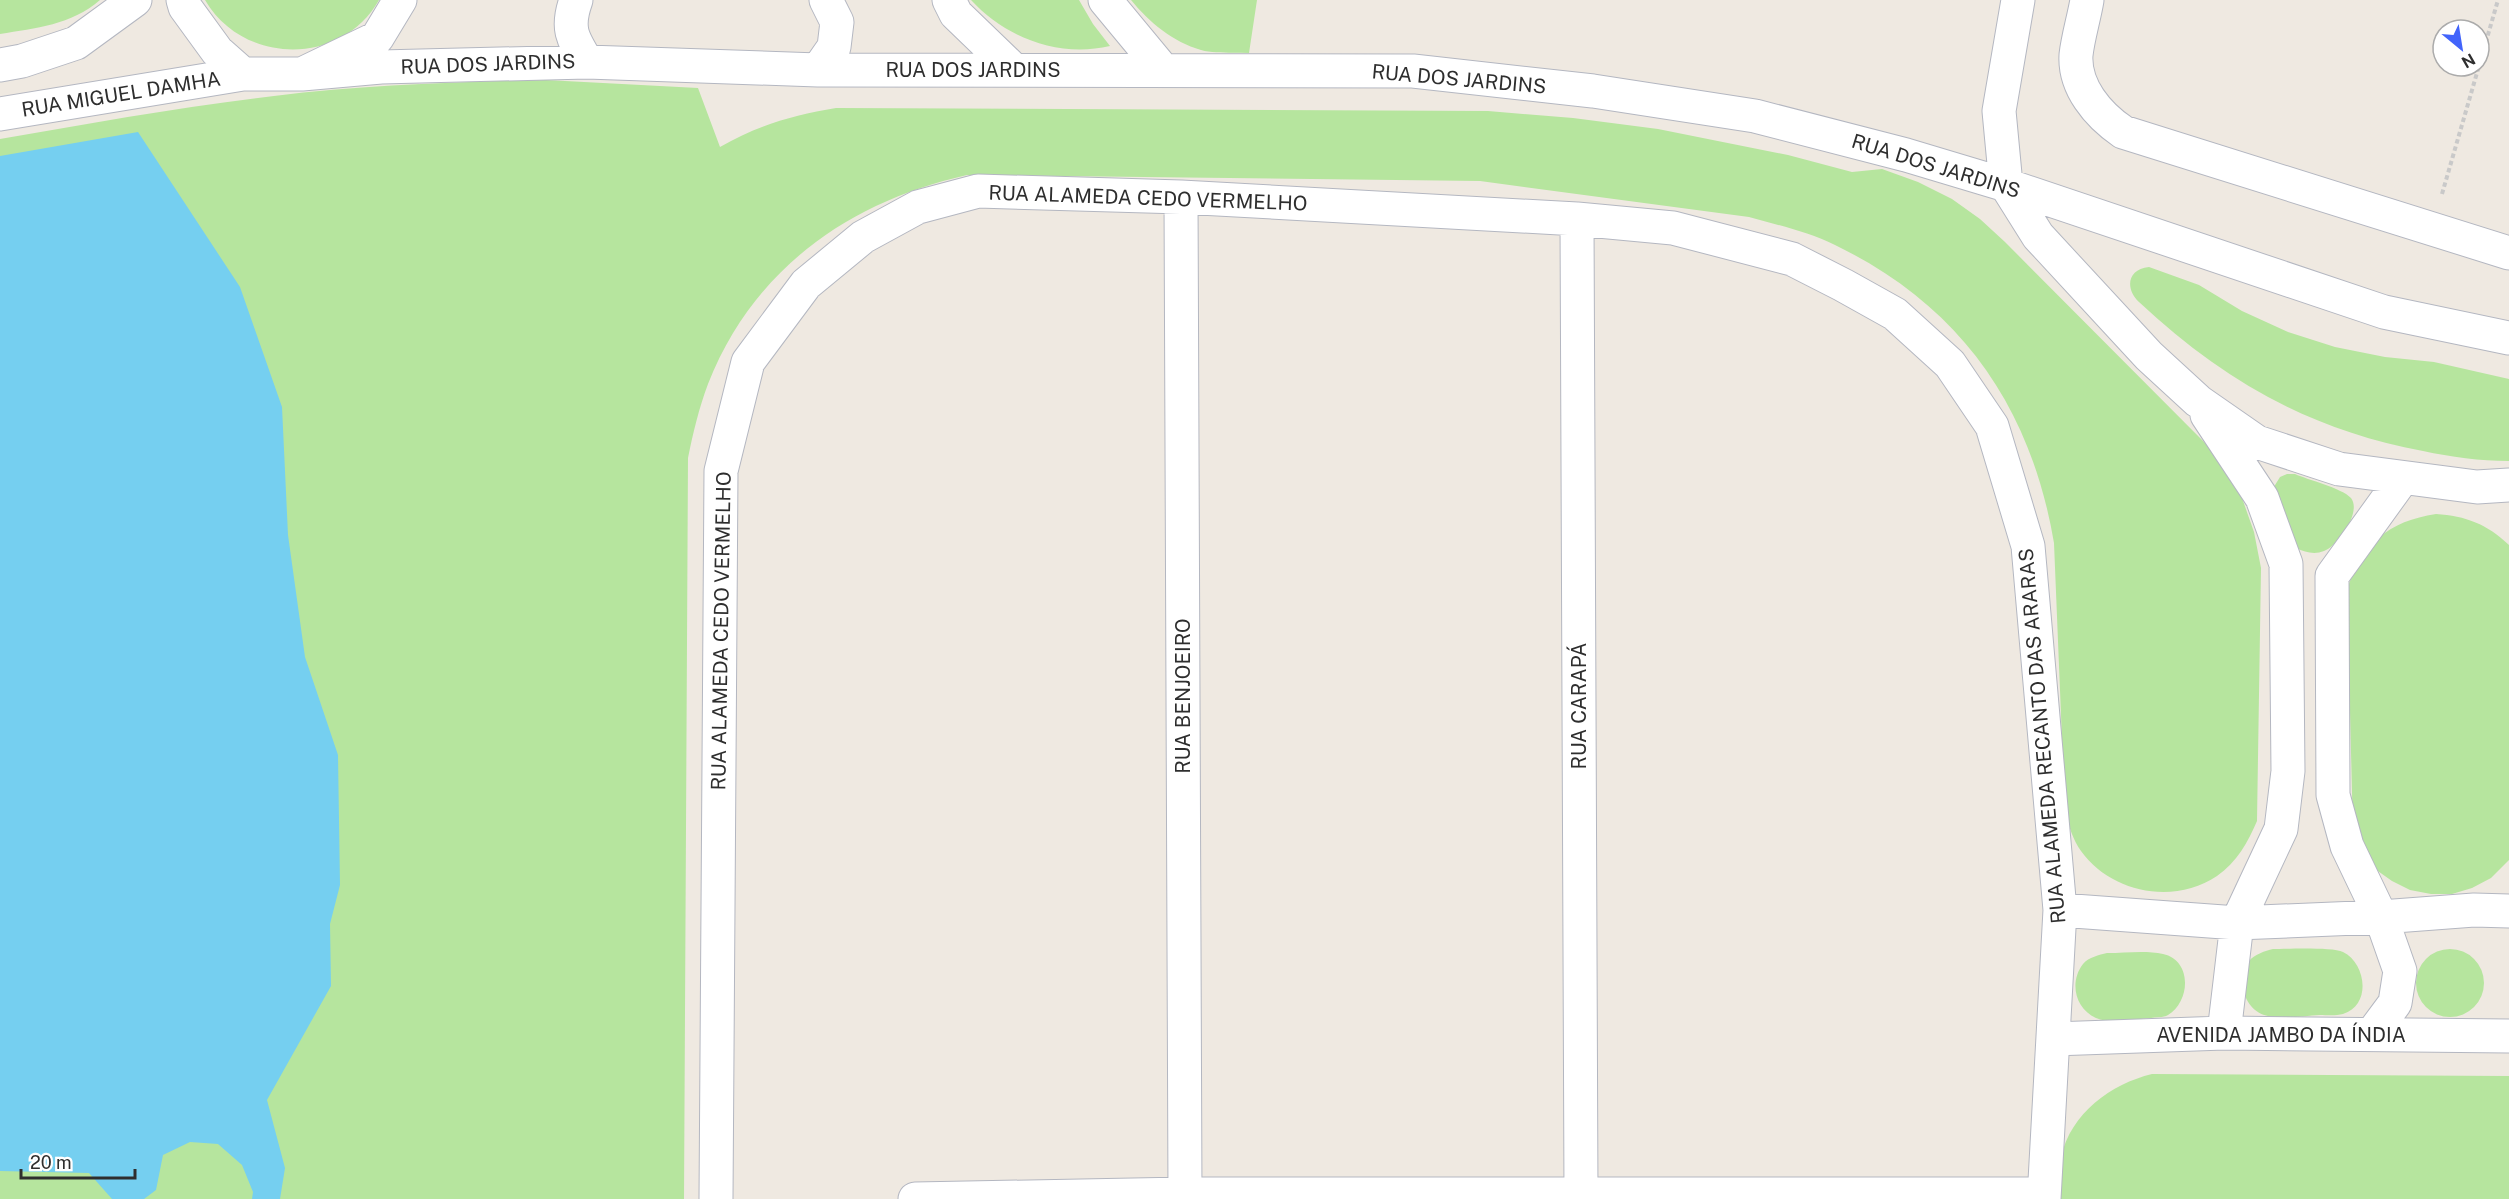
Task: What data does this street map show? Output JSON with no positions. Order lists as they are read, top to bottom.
{
  "streets": {
    "street": [
      "RUA DOS JARDINS",
      "RUA MIGUEL DAMHA",
      "RUA ALAMEDA CEDO VERMELHO",
      "RUA BENJOEIRO",
      "RUA CARAPÁ",
      "RUA ALAMEDA RECANTO DAS ARARAS",
      "AVENIDA JAMBO DA ÍNDIA"
    ]
  },
  "crossings": [
    ["RUA DOS JARDINS", "RUA MIGUEL DAMHA"],
    ["RUA ALAMEDA CEDO VERMELHO", "RUA BENJOEIRO"],
    ["RUA ALAMEDA CEDO VERMELHO", "RUA CARAPÁ"],
    ["RUA ALAMEDA CEDO VERMELHO", "RUA ALAMEDA RECANTO DAS ARARAS"],
    ["RUA ALAMEDA RECANTO DAS ARARAS", "AVENIDA JAMBO DA ÍNDIA"]
  ],
  "scale_bar": "20 m",
  "north": "bottom right"
}
